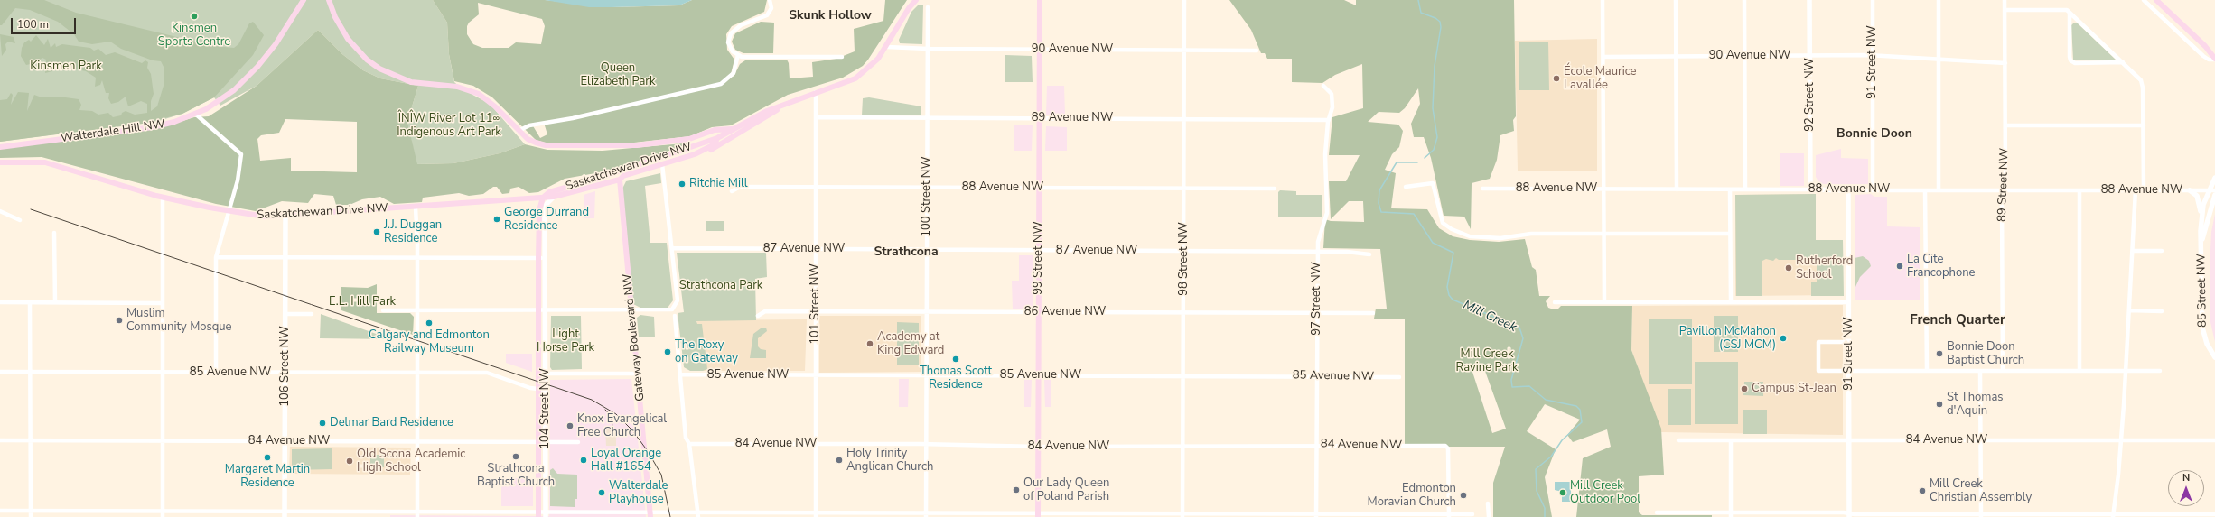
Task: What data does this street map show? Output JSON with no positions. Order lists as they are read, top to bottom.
{
  "streets": {
    "main road": [
      "Walterdale Hill NW",
      "Saskatchewan Drive NW",
      "99 Street NW",
      "Gateway Boulevard NW",
      "104 Street NW"
    ],
    "street": [
      "90 Avenue NW",
      "91 Street NW",
      "92 Street NW",
      "89 Avenue NW",
      "89 Street NW",
      "88 Avenue NW",
      "100 Street NW",
      "87 Avenue NW",
      "98 Street NW",
      "85 Street NW",
      "97 Street NW",
      "101 Street NW",
      "86 Avenue NW",
      "106 Street NW",
      "85 Avenue NW",
      "84 Avenue NW"
    ]
  },
  "crossings": [
    ["90 Avenue NW", "91 Street NW"],
    ["90 Avenue NW", "92 Street NW"],
    ["90 Avenue NW", "Saskatchewan Drive NW"],
    ["90 Avenue NW", "89 Street NW"],
    ["90 Avenue NW", "100 Street NW"],
    ["90 Avenue NW", "99 Street NW"],
    ["90 Avenue NW", "98 Street NW"],
    ["91 Street NW", "88 Avenue NW"],
    ["91 Street NW", "84 Avenue NW"],
    ["92 Street NW", "88 Avenue NW"],
    ["89 Avenue NW", "100 Street NW"],
    ["89 Avenue NW", "99 Street NW"],
    ["89 Avenue NW", "98 Street NW"],
    ["89 Avenue NW", "97 Street NW"],
    ["89 Avenue NW", "101 Street NW"],
    ["Saskatchewan Drive NW", "101 Street NW"],
    ["Saskatchewan Drive NW", "Gateway Boulevard NW"],
    ["Saskatchewan Drive NW", "106 Street NW"],
    ["Saskatchewan Drive NW", "104 Street NW"],
    ["89 Street NW", "88 Avenue NW"],
    ["88 Avenue NW", "100 Street NW"],
    ["88 Avenue NW", "99 Street NW"],
    ["88 Avenue NW", "98 Street NW"],
    ["88 Avenue NW", "85 Street NW"],
    ["88 Avenue NW", "101 Street NW"],
    ["100 Street NW", "87 Avenue NW"],
    ["100 Street NW", "86 Avenue NW"],
    ["100 Street NW", "85 Avenue NW"],
    ["100 Street NW", "84 Avenue NW"],
    ["87 Avenue NW", "99 Street NW"],
    ["87 Avenue NW", "98 Street NW"],
    ["87 Avenue NW", "97 Street NW"],
    ["87 Avenue NW", "101 Street NW"],
    ["99 Street NW", "86 Avenue NW"],
    ["99 Street NW", "85 Avenue NW"],
    ["99 Street NW", "84 Avenue NW"],
    ["98 Street NW", "86 Avenue NW"],
    ["98 Street NW", "85 Avenue NW"],
    ["98 Street NW", "84 Avenue NW"],
    ["97 Street NW", "86 Avenue NW"],
    ["97 Street NW", "85 Avenue NW"],
    ["97 Street NW", "84 Avenue NW"],
    ["101 Street NW", "86 Avenue NW"],
    ["101 Street NW", "85 Avenue NW"],
    ["101 Street NW", "84 Avenue NW"],
    ["106 Street NW", "85 Avenue NW"],
    ["106 Street NW", "84 Avenue NW"],
    ["85 Avenue NW", "104 Street NW"],
    ["104 Street NW", "84 Avenue NW"]
  ],
  "districts": [
    "Skunk Hollow",
    "Bonnie Doon",
    "Strathcona",
    "French Quarter"
  ],
  "water": ["Mill Creek"],
  "parks": [
    "Kinsmen Park",
    "Queen Elizabeth Park",
    "ÎNÎW River Lot 11∞ Indigenous Art Park",
    "Strathcona Park",
    "E.L. Hill Park",
    "Light Horse Park",
    "Mill Creek Ravine Park"
  ],
  "places": [
    "Kinsmen Sports Centre",
    "École Maurice Lavallée",
    "Ritchie Mill",
    "George Durrand Residence",
    "J.J. Duggan Residence",
    "La Cite Francophone",
    "Rutherford School",
    "Muslim Community Mosque",
    "Calgary and Edmonton Railway Museum",
    "Pavillon McMahon (CSJ MCM)",
    "Academy at King Edward",
    "The Roxy on Gateway",
    "Bonnie Doon Baptist Church",
    "Thomas Scott Residence",
    "Campus St-Jean",
    "St Thomas d'Aquin",
    "Delmar Bard Residence",
    "Knox Evangelical Free Church",
    "Strathcona Baptist Church",
    "Margaret Martin Residence",
    "Loyal Orange Hall #1654",
    "Holy Trinity Anglican Church",
    "Old Scona Academic High School",
    "Our Lady Queen of Poland Parish",
    "Mill Creek Christian Assembly",
    "Walterdale Playhouse",
    "Mill Creek Outdoor Pool",
    "Edmonton Moravian Church"
  ],
  "scale_bar": "100 m",
  "north": "top"
}
